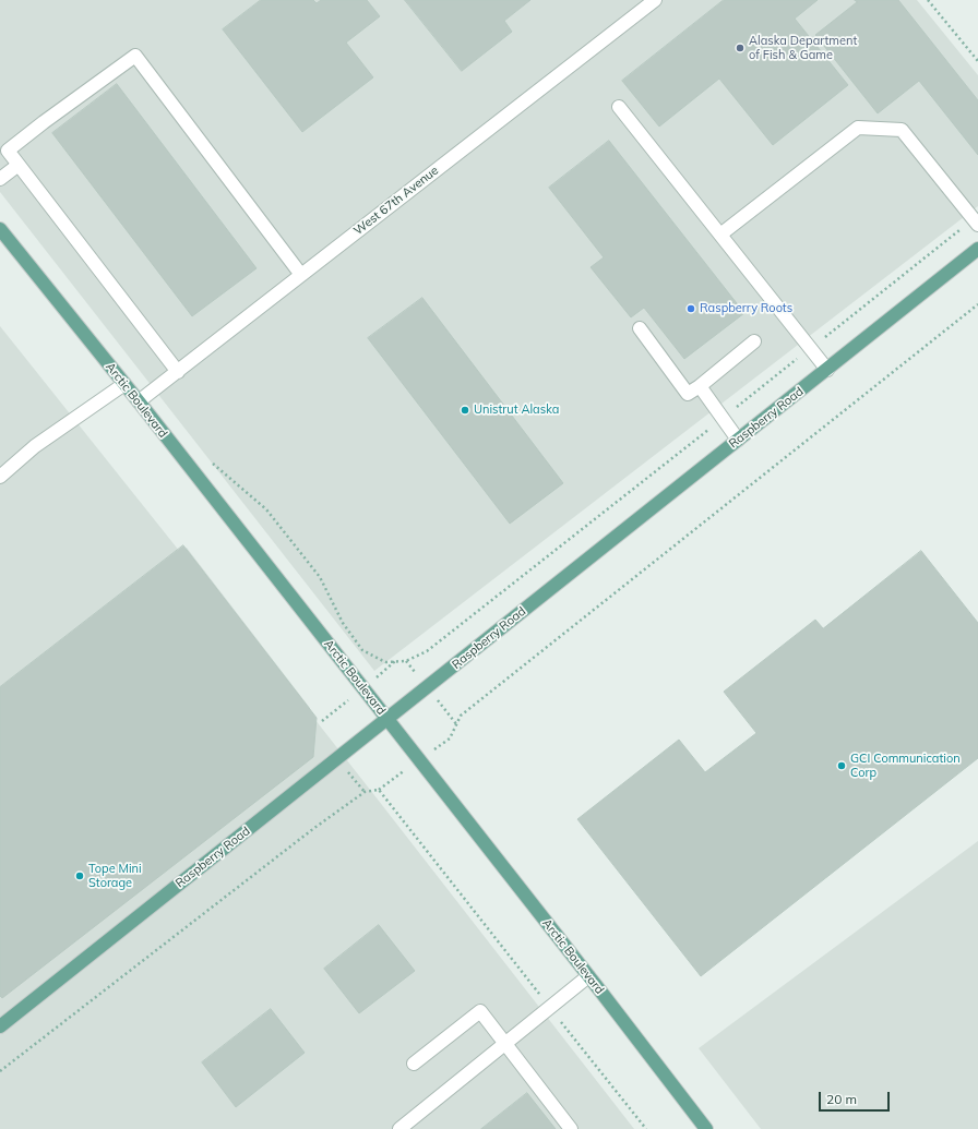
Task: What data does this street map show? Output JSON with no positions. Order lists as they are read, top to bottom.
{
  "streets": {
    "main road": ["Arctic Boulevard", "Raspberry Road"],
    "street": ["West 67th Avenue"]
  },
  "crossings": [
    ["West 67th Avenue", "Arctic Boulevard"],
    ["Arctic Boulevard", "Raspberry Road"]
  ],
  "places": [
    "Alaska Department of Fish & Game",
    "Raspberry Roots",
    "Unistrut Alaska",
    "GCI Communication Corp",
    "Tope Mini Storage"
  ],
  "scale_bar": "20 m"
}
